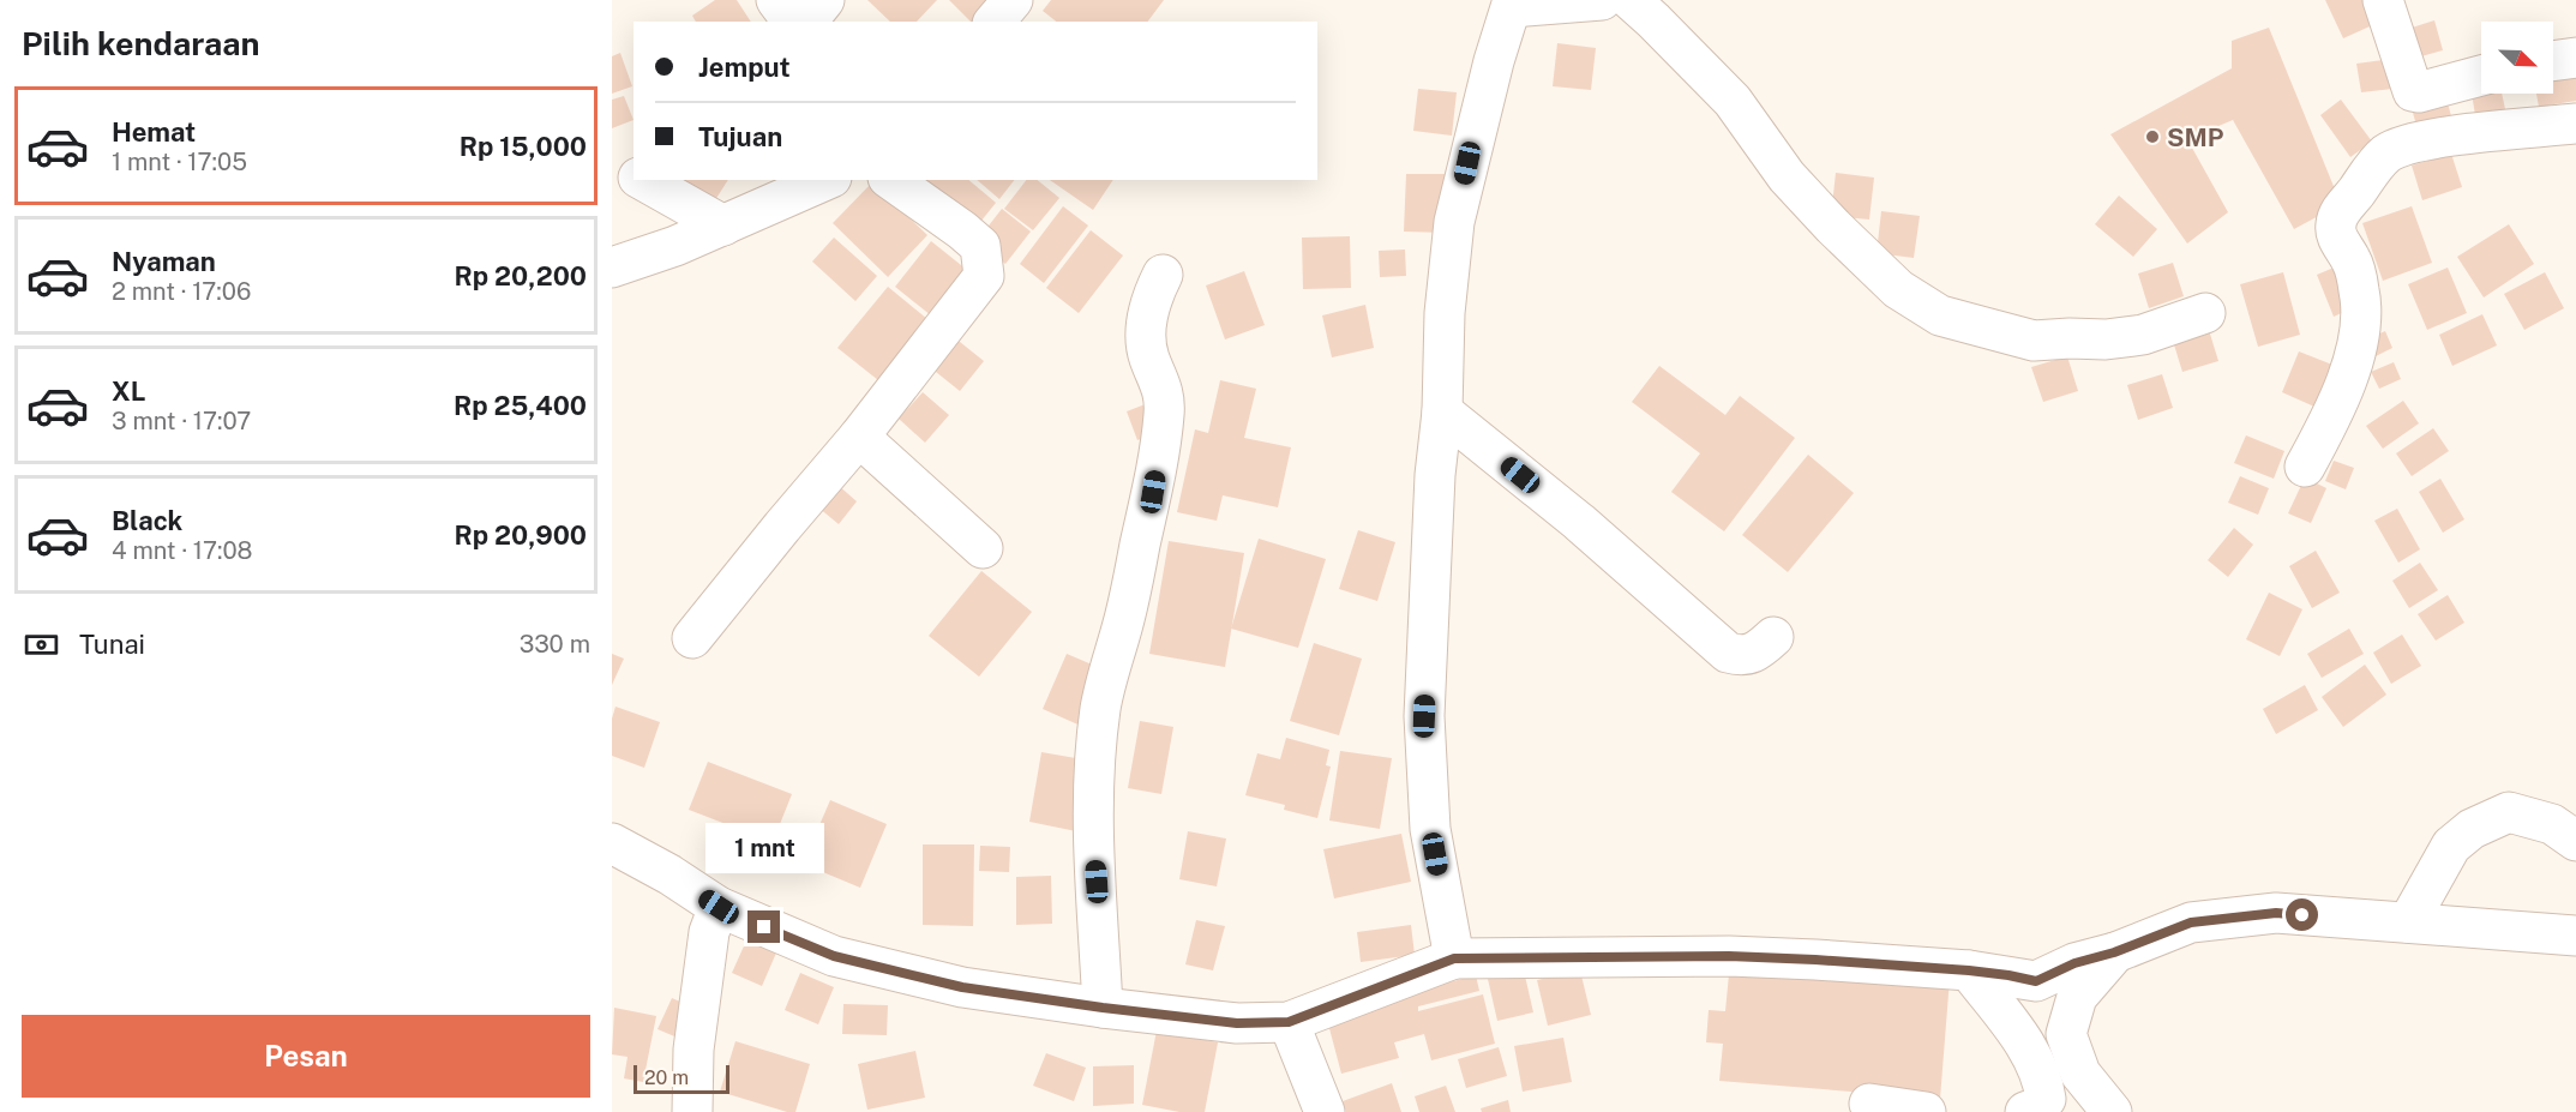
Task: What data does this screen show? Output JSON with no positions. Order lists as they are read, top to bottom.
{
  "places": ["SMP"],
  "scale_bar": "20 m",
  "north": "bottom right",
  "page": {
    "heading": "Pilih kendaraan",
    "banner": ["Jemput", "Tujuan"],
    "list": [
      {
        "name": "Hemat",
        "note": "1 mnt · 17:05",
        "value": "Rp 15,000"
      },
      {
        "name": "Nyaman",
        "note": "2 mnt · 17:06",
        "value": "Rp 20,200"
      },
      {
        "name": "XL",
        "note": "3 mnt · 17:07",
        "value": "Rp 25,400"
      },
      {
        "name": "Black",
        "note": "4 mnt · 17:08",
        "value": "Rp 20,900"
      }
    ],
    "pay": ["Tunai", "330 m"],
    "bubble": "1 mnt",
    "buttons": "Pesan",
    "scale": "20 m"
  }
}
